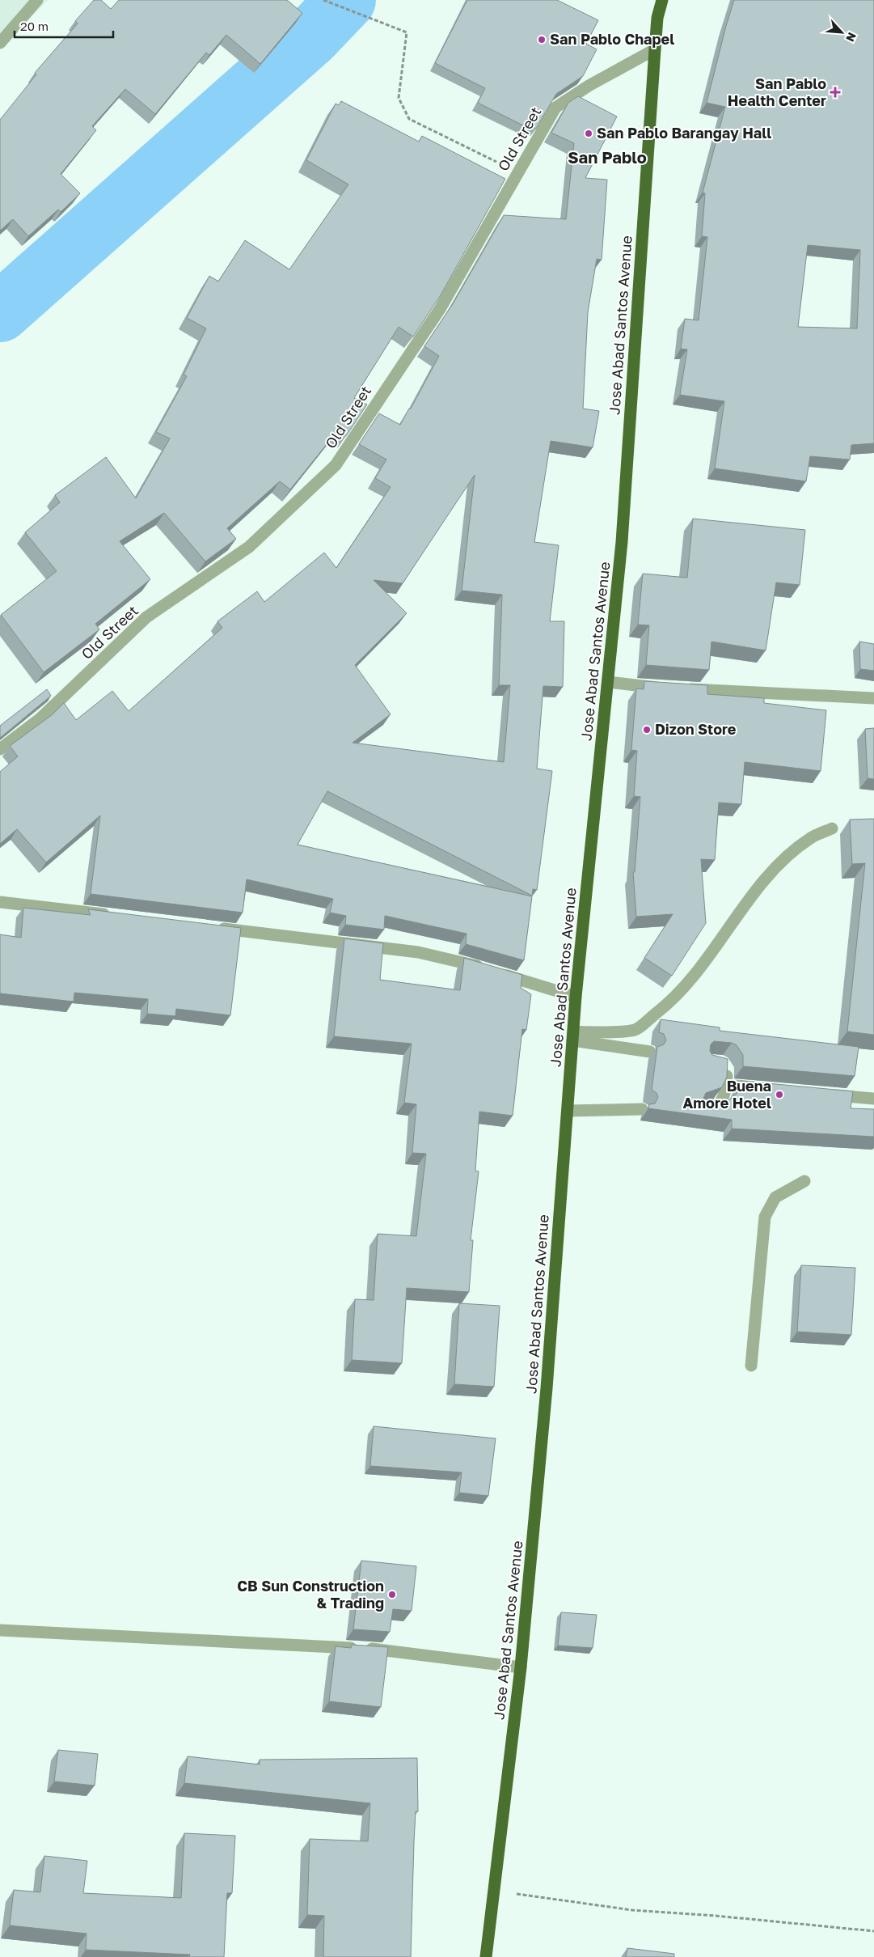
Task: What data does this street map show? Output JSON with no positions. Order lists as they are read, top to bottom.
{
  "streets": {
    "highway": ["Jose Abad Santos Avenue"],
    "street": ["Old Street"]
  },
  "crossings": [
    ["Old Street", "Jose Abad Santos Avenue"]
  ],
  "districts": ["San Pablo"],
  "places": {
    "other": [
      "San Pablo Chapel",
      "San Pablo Barangay Hall",
      "Dizon Store",
      "Buena Amore Hotel",
      "CB Sun Construction & Trading"
    ],
    "health": ["San Pablo Health Center"]
  },
  "scale_bar": "20 m",
  "north": "bottom right"
}
